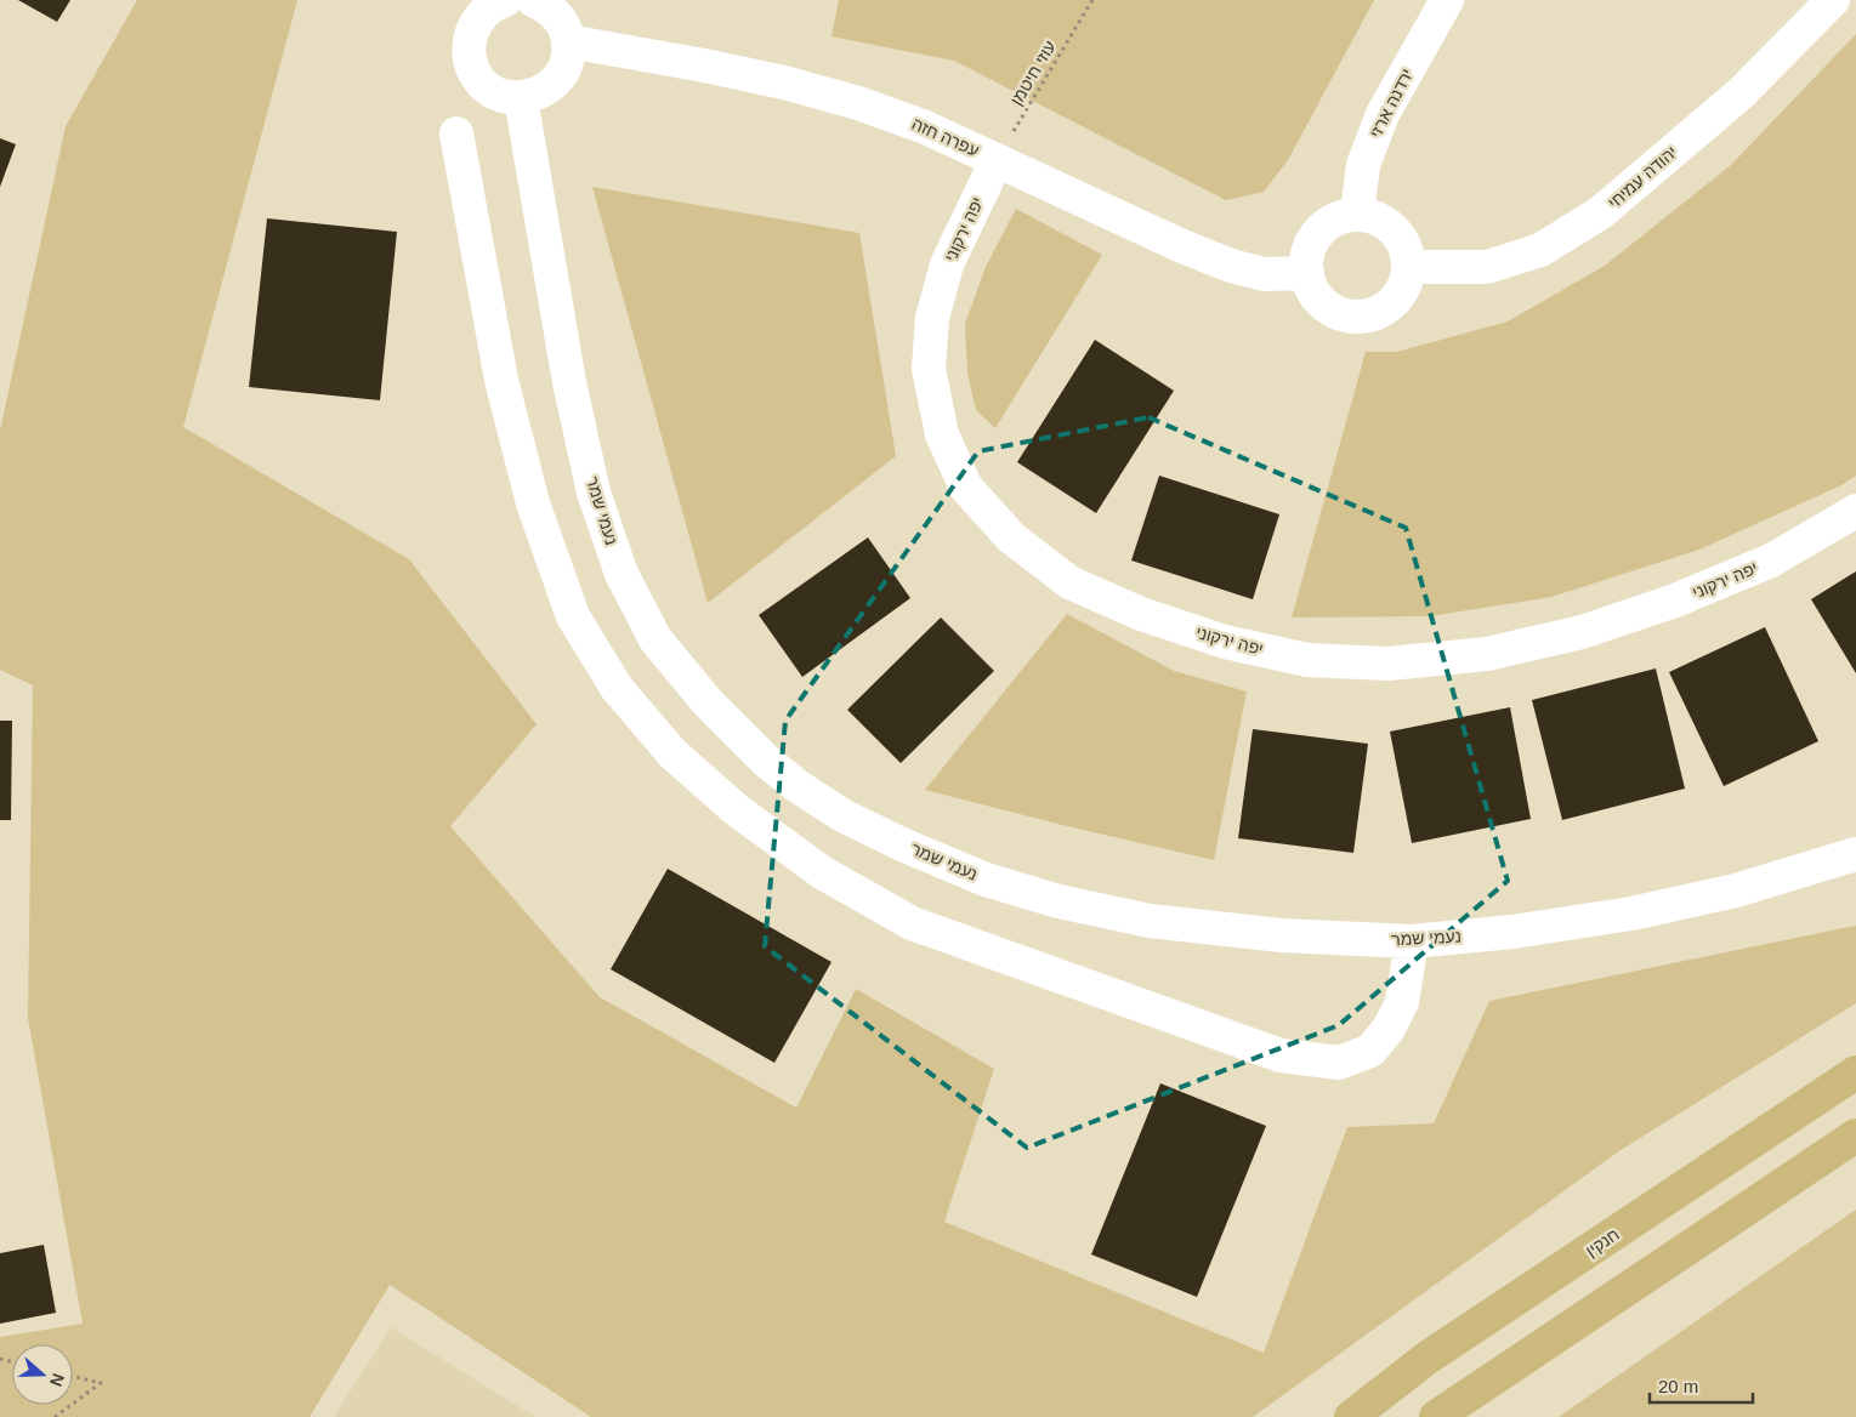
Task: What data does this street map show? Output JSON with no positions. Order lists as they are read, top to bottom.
{
  "streets": {
    "main road": ["חנקין"],
    "street": [
      "ירדנה ארזי",
      "עפרה חזה",
      "יהודה עמיחי",
      "יפה ירקוני",
      "נעמי שמר"
    ],
    "path": ["עוזי חיטמן"]
  },
  "crossings": [
    ["עוזי חיטמן", "עפרה חזה"],
    ["עוזי חיטמן", "יפה ירקוני"],
    ["ירדנה ארזי", "עפרה חזה"],
    ["ירדנה ארזי", "יהודה עמיחי"],
    ["עפרה חזה", "יהודה עמיחי"],
    ["עפרה חזה", "יפה ירקוני"]
  ],
  "scale_bar": "20 m",
  "north": "right"
}
